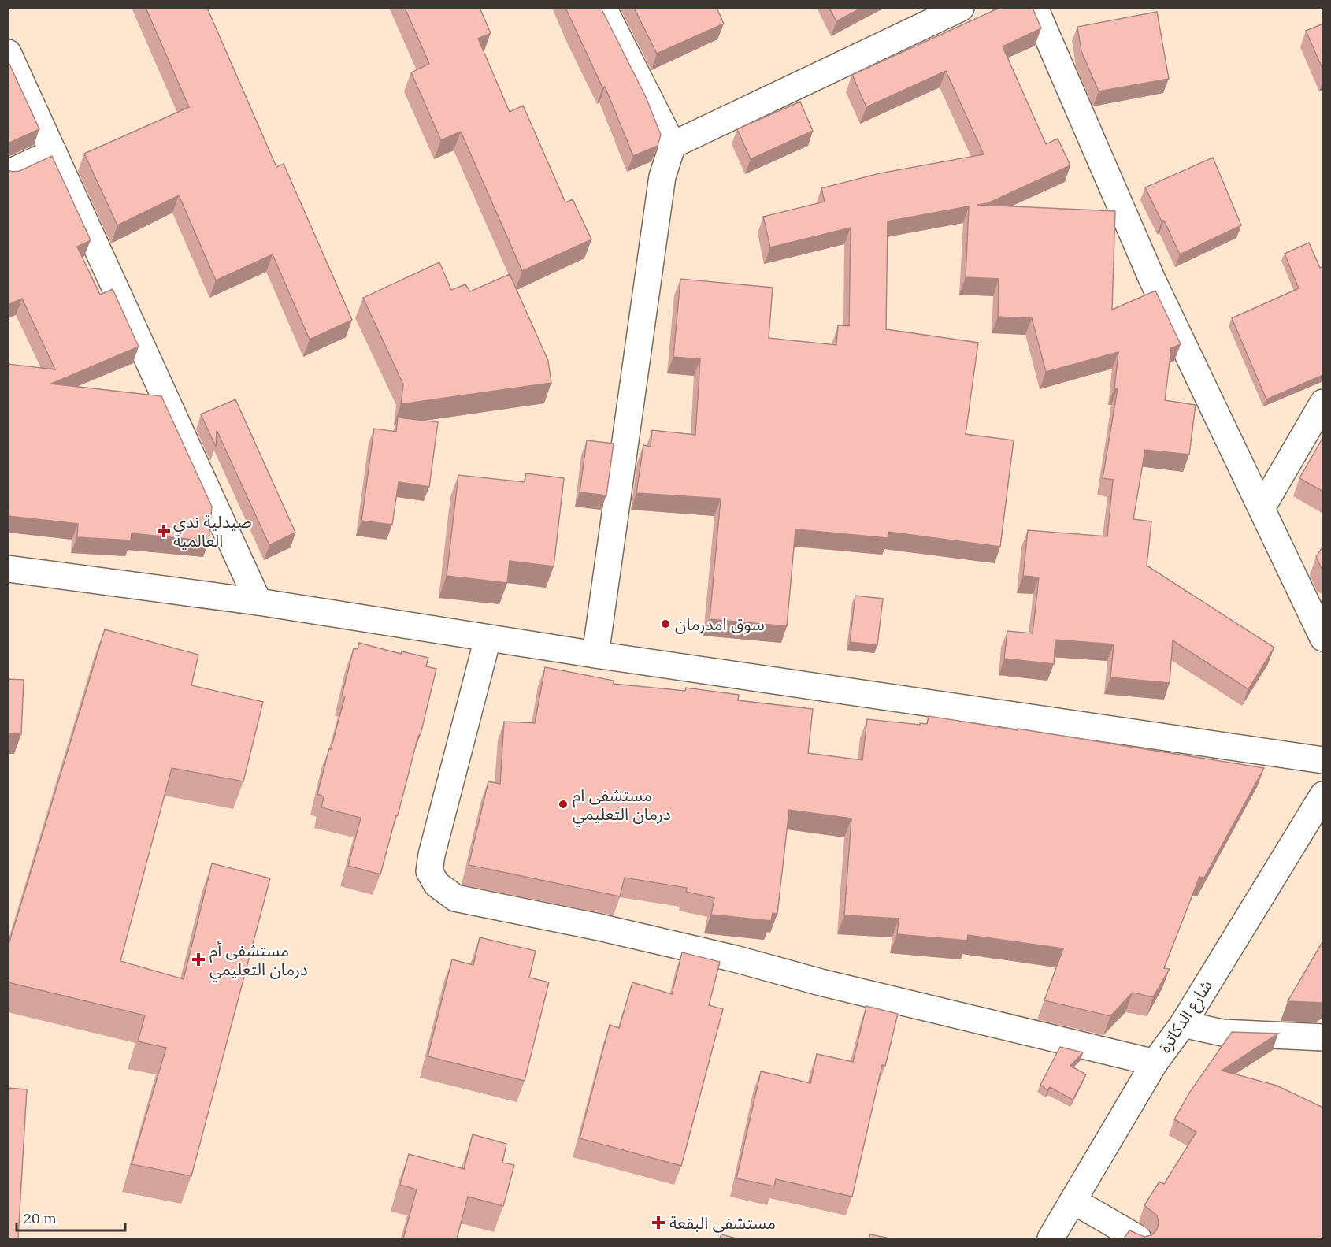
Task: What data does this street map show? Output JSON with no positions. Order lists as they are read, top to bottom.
{
  "streets": {
    "street": ["شارع الدكاترة"]
  },
  "places": {
    "health": ["صيدلية ندي العالمية", "مستشفى أم درمان التعليمي", "مستشفى البقعة"],
    "other": ["سوق امدرمان", "مستشفى ام درمان التعليمي"]
  },
  "scale_bar": "20 m"
}
